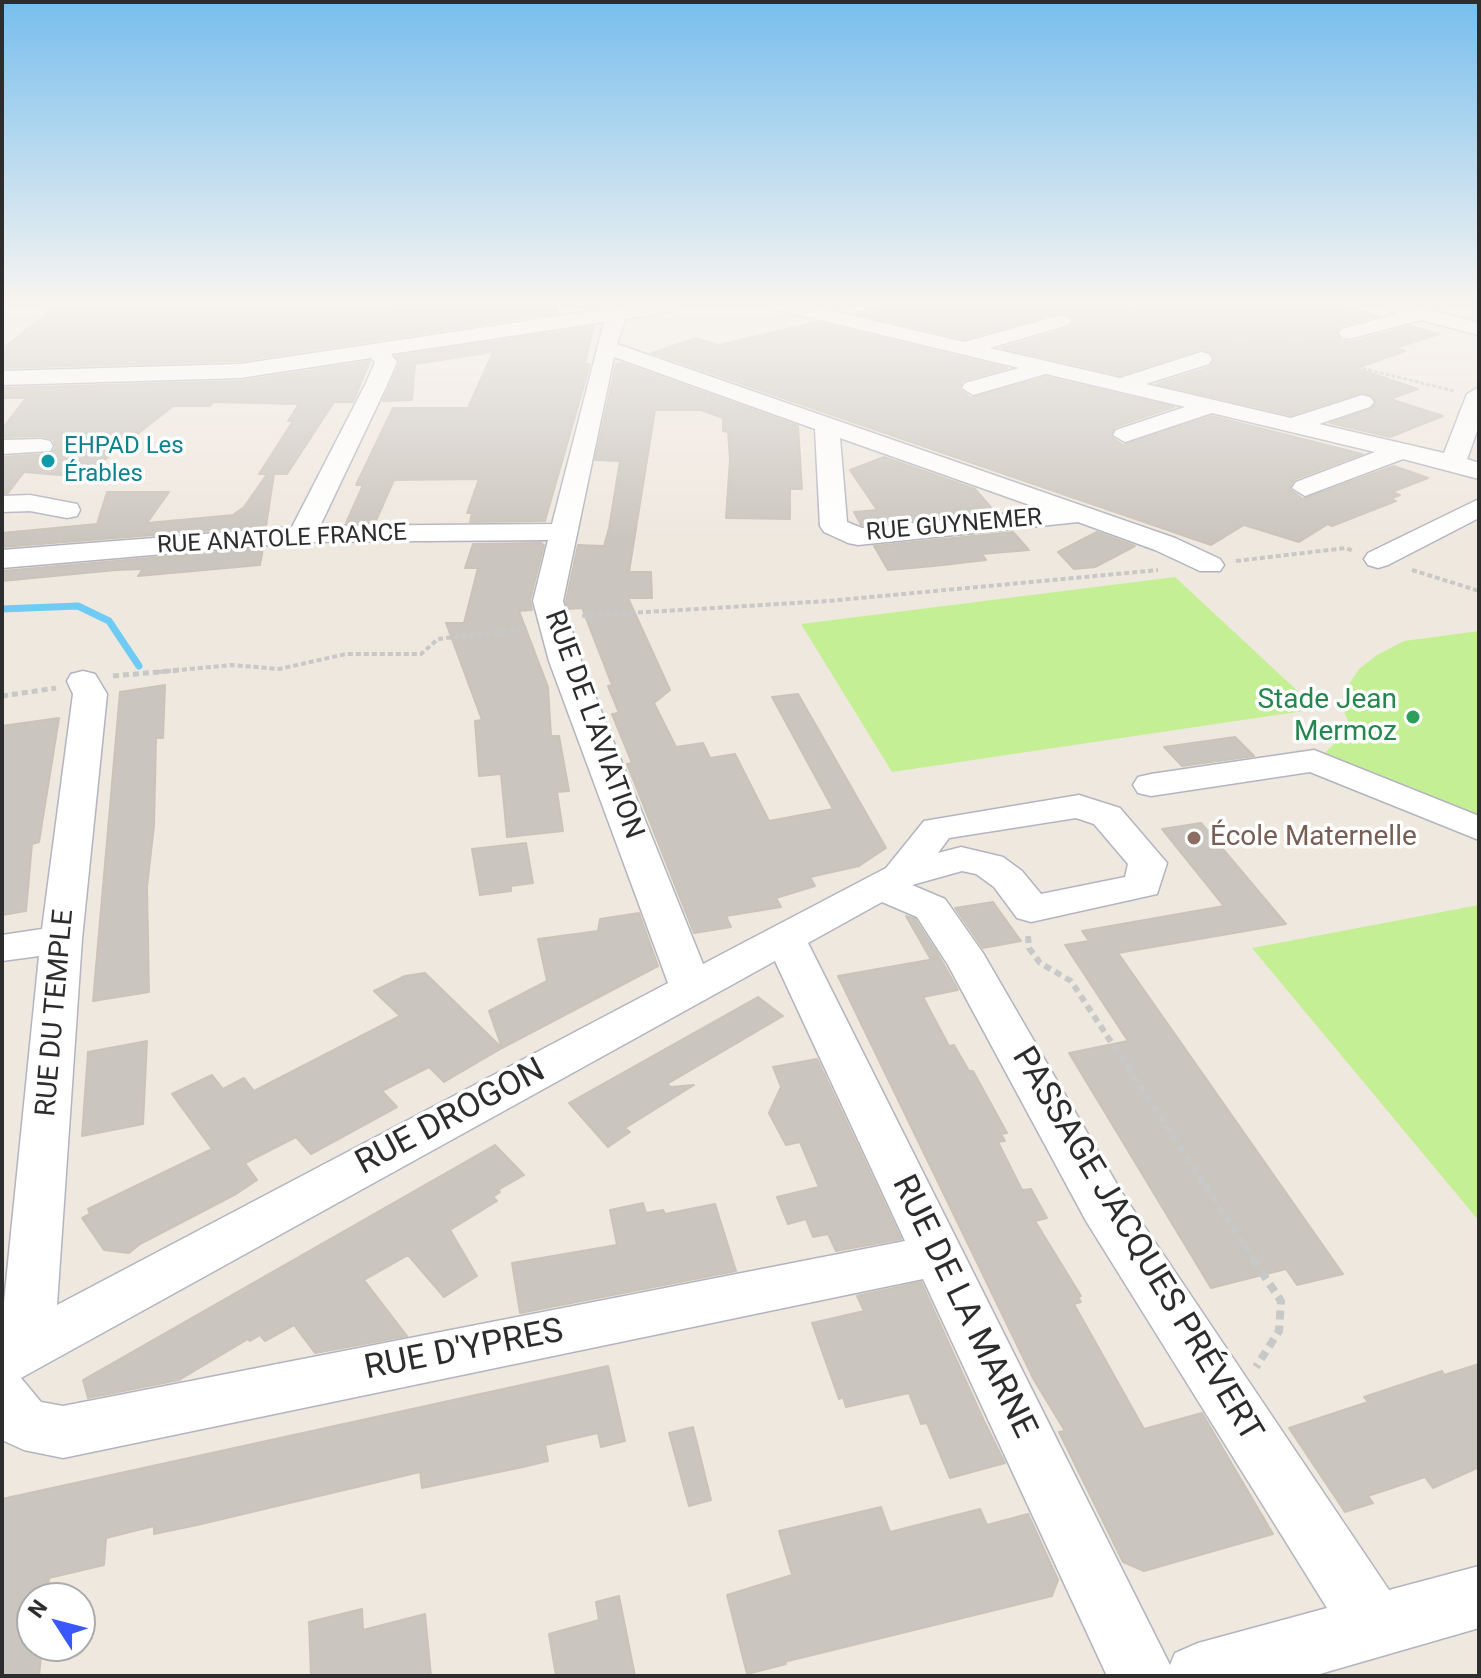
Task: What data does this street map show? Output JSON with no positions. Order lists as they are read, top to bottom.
{
  "streets": {
    "street": [
      "RUE GUYNEMER",
      "RUE ANATOLE FRANCE",
      "RUE DE L'AVIATION",
      "RUE DU TEMPLE",
      "RUE DROGON",
      "PASSAGE JACQUES PRÉVERT",
      "RUE DE LA MARNE",
      "RUE D'YPRES"
    ]
  },
  "crossings": [
    ["RUE ANATOLE FRANCE", "RUE DE L'AVIATION"],
    ["RUE DE L'AVIATION", "RUE DROGON"],
    ["RUE DU TEMPLE", "RUE DROGON"],
    ["RUE DROGON", "PASSAGE JACQUES PRÉVERT"],
    ["RUE DROGON", "RUE DE LA MARNE"],
    ["RUE DE LA MARNE", "RUE D'YPRES"]
  ],
  "places": ["EHPAD Les Érables", "Stade Jean Mermoz", "École Maternelle"],
  "north": "top left"
}
